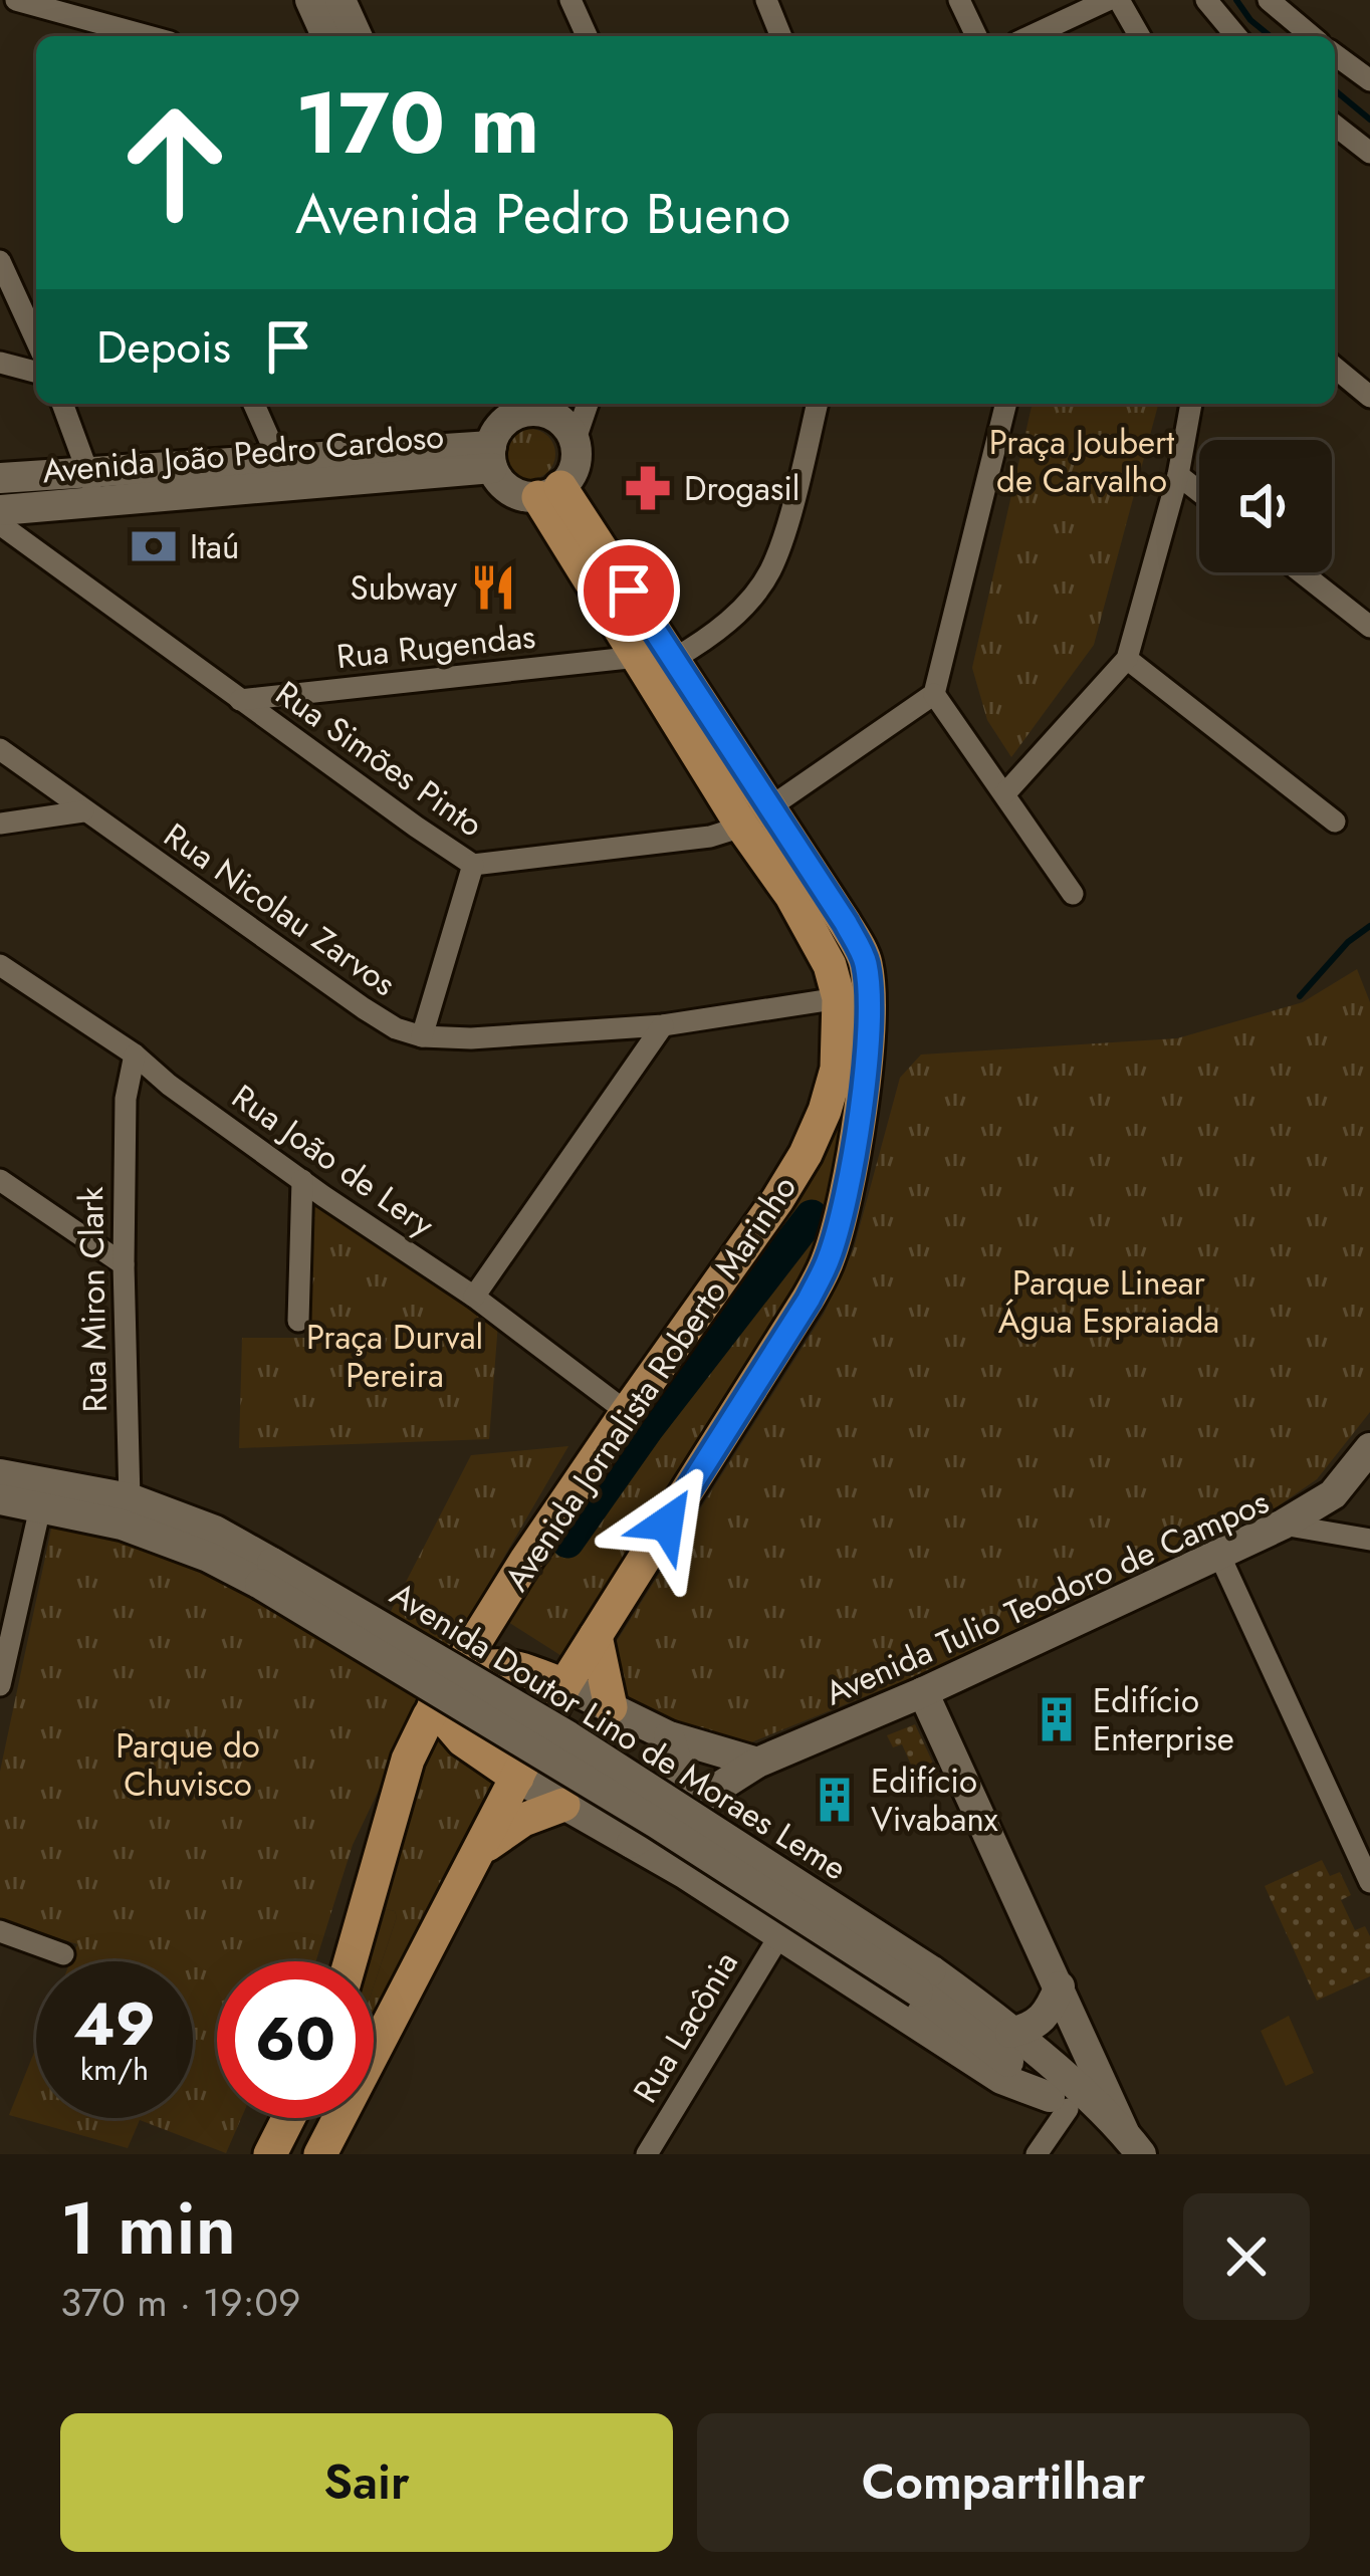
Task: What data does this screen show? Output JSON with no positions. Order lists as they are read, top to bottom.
{
  "streets": {
    "main road": ["Avenida Jornalista Roberto Marinho"],
    "street": [
      "Avenida João Pedro Cardoso",
      "Rua Rugendas",
      "Rua Simões Pinto",
      "Rua Nicolau Zarvos",
      "Rua João de Lery",
      "Rua Miron Clark",
      "Avenida Tulio Teodoro de Campos",
      "Avenida Doutor Lino de Moraes Leme",
      "Rua Lacônia"
    ]
  },
  "crossings": [
    ["Rua Rugendas", "Rua Simões Pinto"],
    ["Rua Simões Pinto", "Avenida Jornalista Roberto Marinho"],
    ["Rua Nicolau Zarvos", "Avenida Jornalista Roberto Marinho"],
    ["Rua João de Lery", "Rua Miron Clark"],
    ["Rua João de Lery", "Avenida Jornalista Roberto Marinho"],
    ["Rua Miron Clark", "Avenida Doutor Lino de Moraes Leme"],
    ["Avenida Jornalista Roberto Marinho", "Avenida Doutor Lino de Moraes Leme"],
    ["Avenida Tulio Teodoro de Campos", "Avenida Doutor Lino de Moraes Leme"],
    ["Avenida Doutor Lino de Moraes Leme", "Rua Lacônia"]
  ],
  "parks": [
    "Praça Joubert de Carvalho",
    "Parque Linear Água Espraiada",
    "Praça Durval Pereira",
    "Parque do Chuvisco"
  ],
  "places": {
    "pharmacy": ["Drogasil"],
    "bank": ["Itaú"],
    "restaurant": ["Subway"],
    "building": ["Edifício Enterprise", "Edifício Vivabanx"]
  },
  "page": {
    "turn": ["170 m", "Avenida Pedro Bueno"],
    "then": "Depois",
    "speed": "49 km/h",
    "limit": "60",
    "heading": ["1 min", "370 m · 19:09"],
    "buttons": ["Sair", "Compartilhar"]
  }
}
